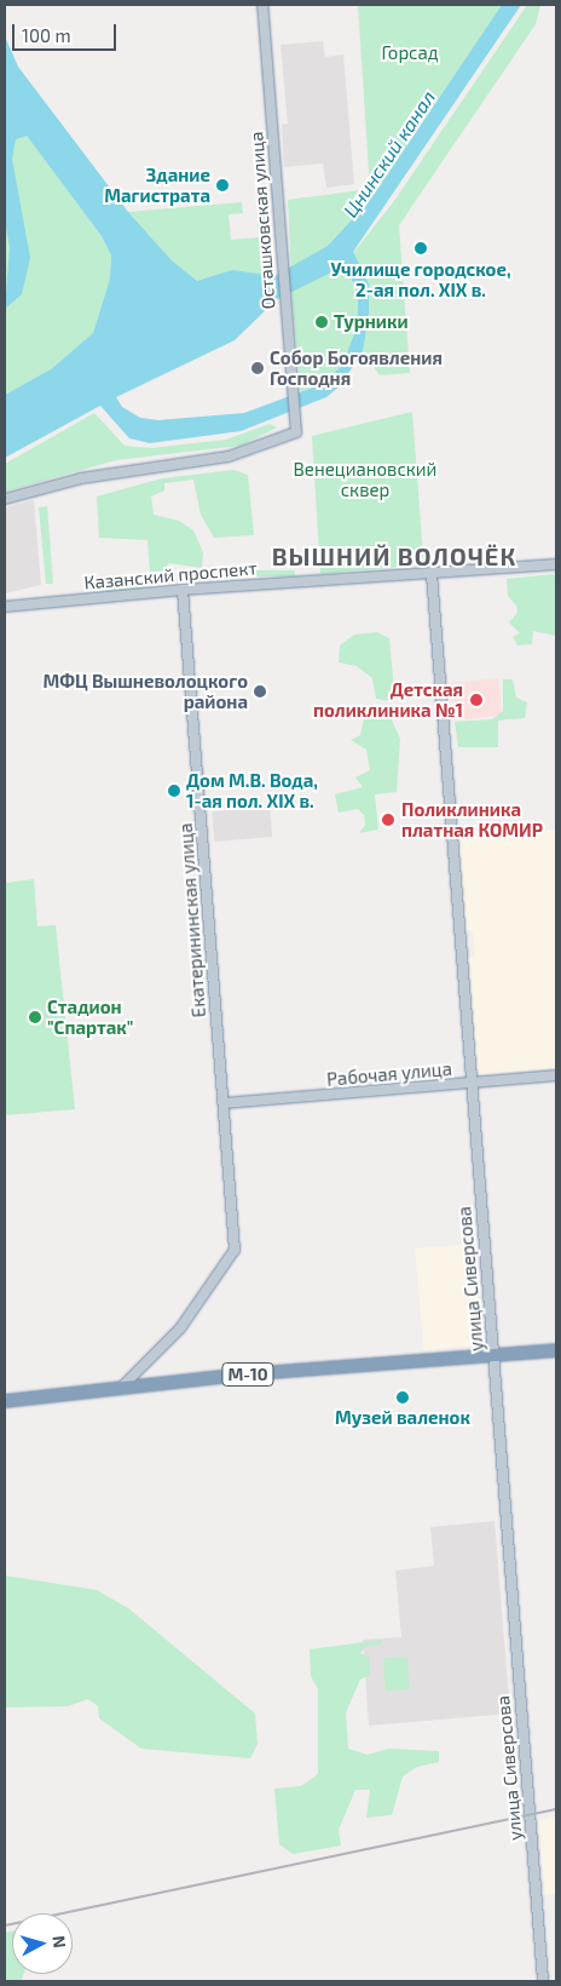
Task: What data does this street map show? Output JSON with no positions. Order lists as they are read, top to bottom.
{
  "streets": {
    "highway": ["М-10"],
    "street": [
      "Осташковская улица",
      "Казанский проспект",
      "Екатерининская улица",
      "Рабочая улица",
      "улица Сиверсова"
    ]
  },
  "crossings": [
    ["Казанский проспект", "Екатерининская улица"],
    ["Казанский проспект", "улица Сиверсова"],
    ["Екатерининская улица", "Рабочая улица"],
    ["Екатерининская улица", "М-10"],
    ["Рабочая улица", "улица Сиверсова"],
    ["улица Сиверсова", "М-10"]
  ],
  "districts": ["ВЫШНИЙ ВОЛОЧЁК"],
  "water": ["Цнинский канал"],
  "parks": ["Горсад", "Венециановский сквер"],
  "places": [
    "Здание Магистрата",
    "Училище городское, 2-ая пол. XIX в.",
    "Турники",
    "Собор Богоявления Господня",
    "МФЦ Вышневолоцкого района",
    "Детская поликлиника №1",
    "Дом М.В. Вода, 1-ая пол. XIX в.",
    "Поликлиника платная КОМИР",
    "Стадион \"Спартак\"",
    "Музей валенок"
  ],
  "scale_bar": "100 m",
  "north": "right"
}
